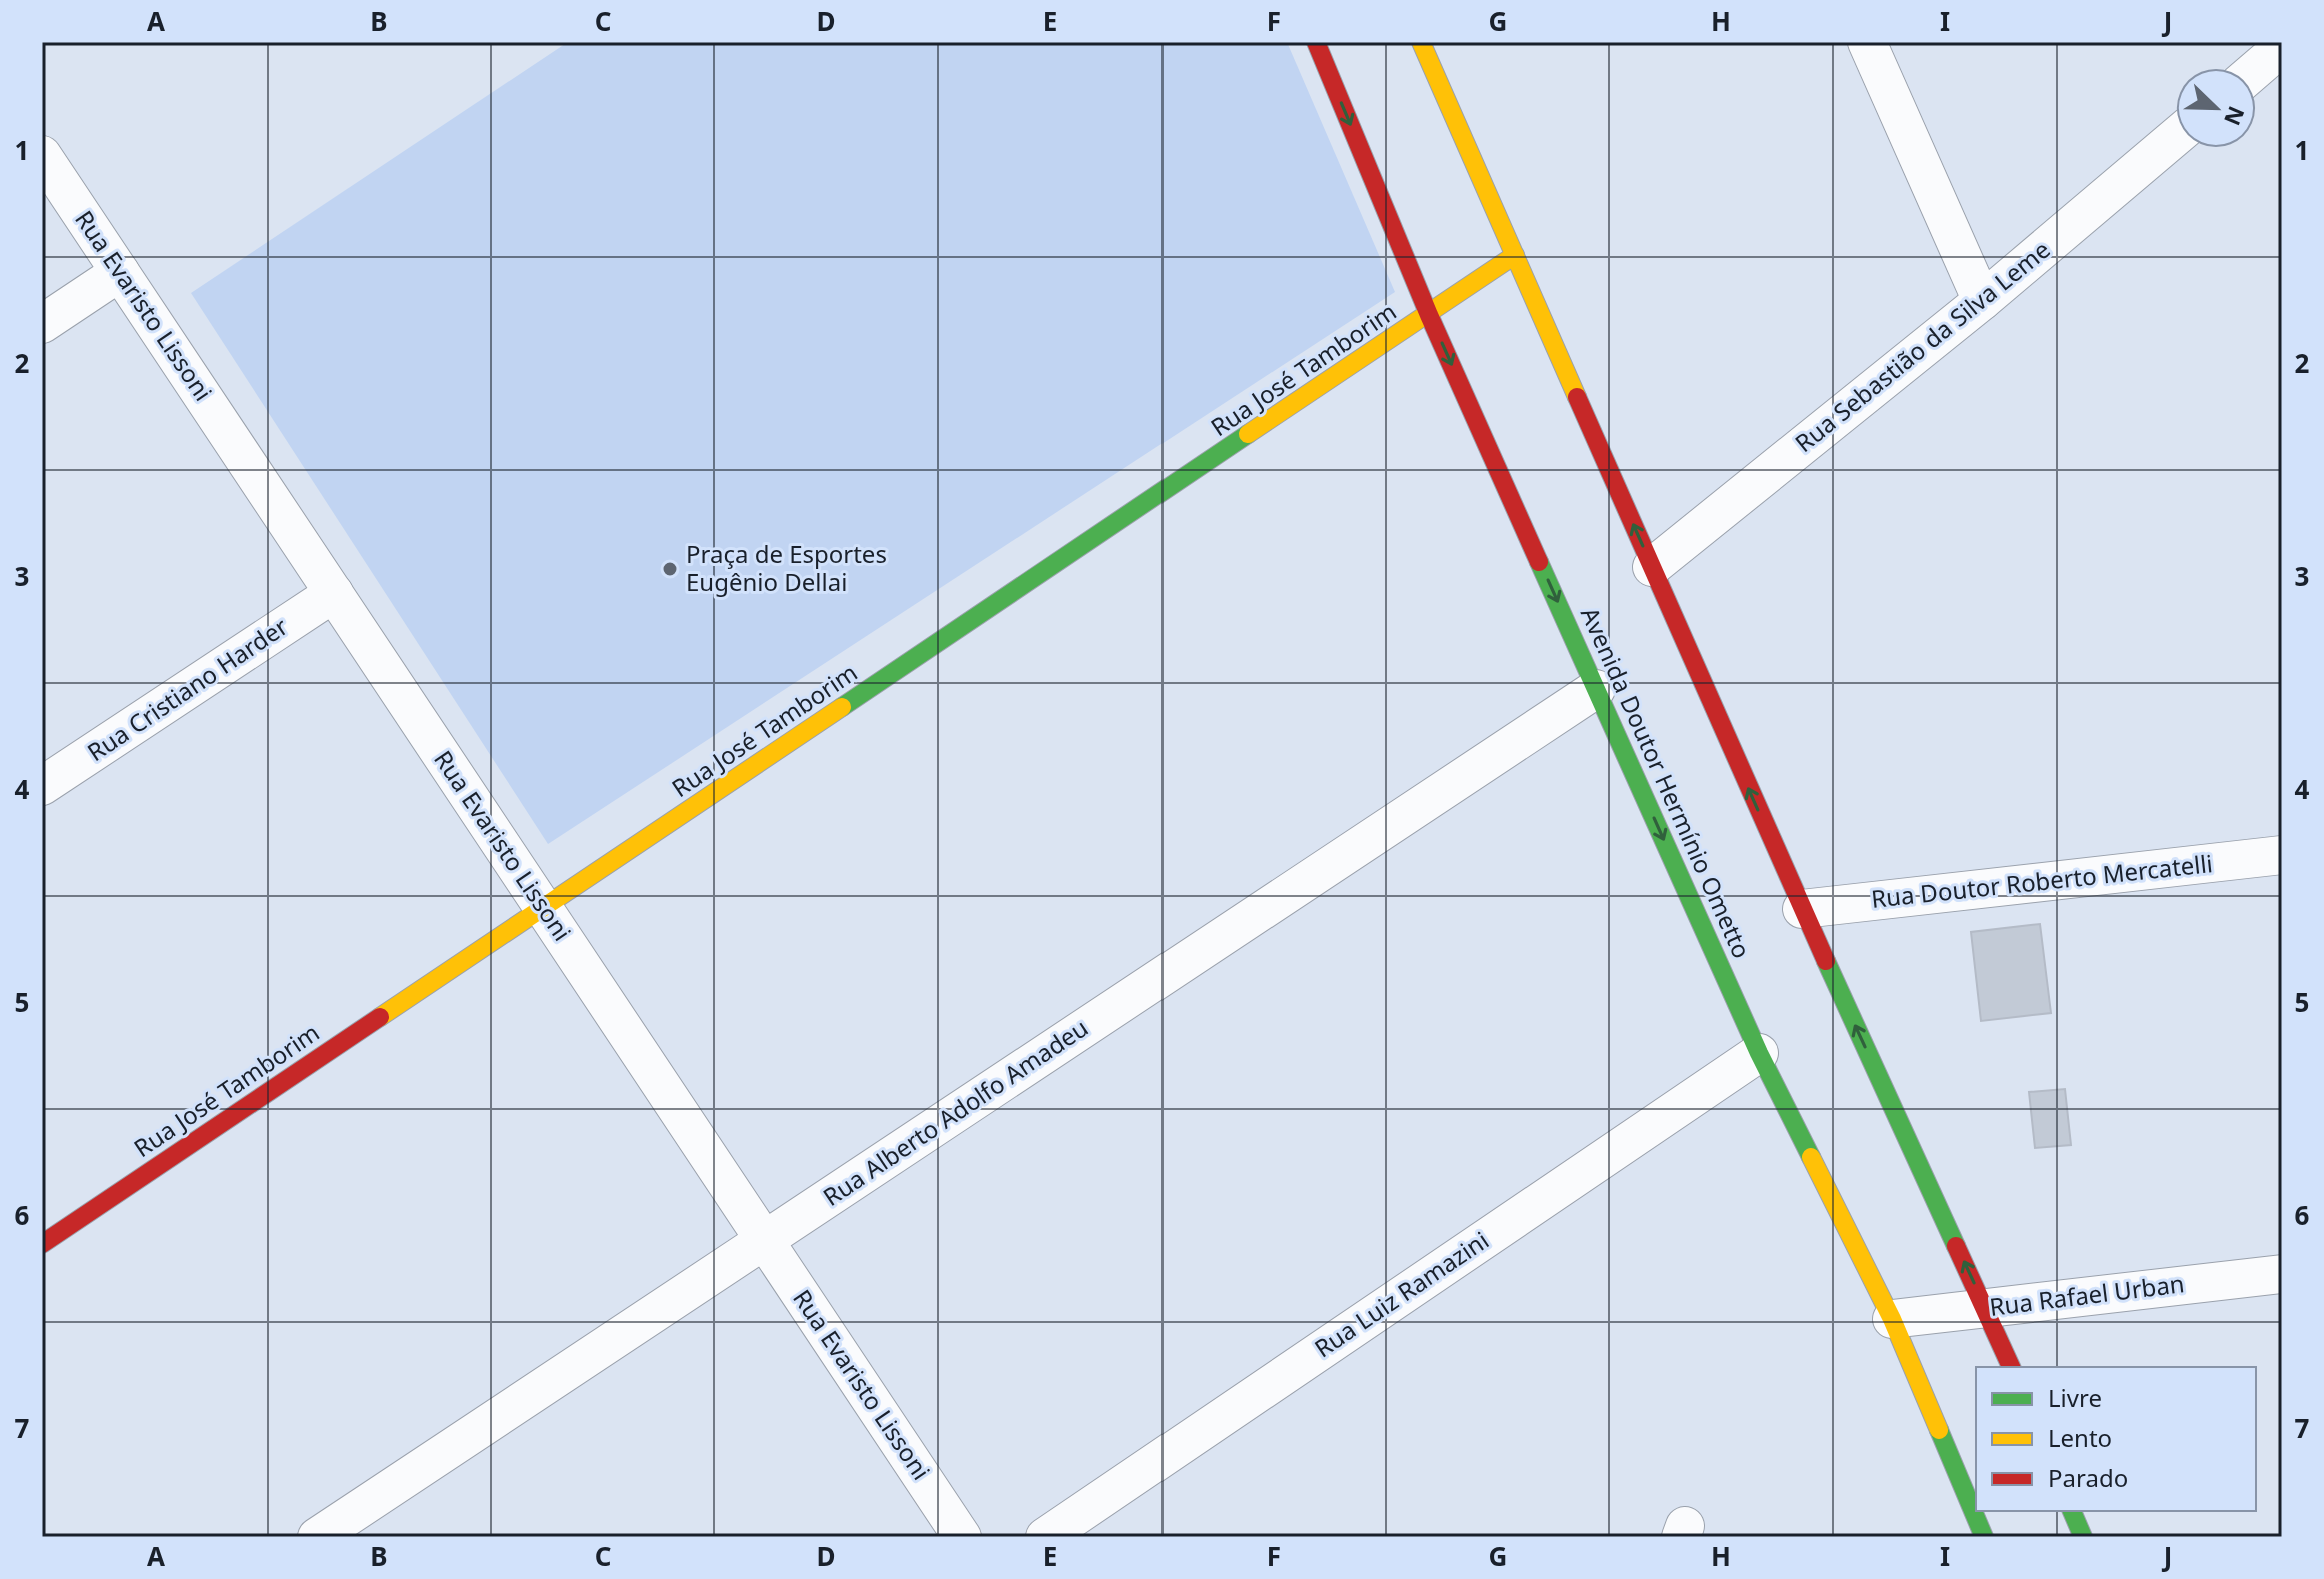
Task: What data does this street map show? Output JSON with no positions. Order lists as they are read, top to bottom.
{
  "streets": {
    "main road": ["Rua José Tamborim", "Avenida Doutor Hermínio Ometto"],
    "street": [
      "Rua Evaristo Lissoni",
      "Rua Sebastião da Silva Leme",
      "Rua Cristiano Harder",
      "Rua Doutor Roberto Mercatelli",
      "Rua Alberto Adolfo Amadeu",
      "Rua Luiz Ramazini",
      "Rua Rafael Urban"
    ]
  },
  "crossings": [
    ["Rua Evaristo Lissoni", "Rua José Tamborim"],
    ["Rua Evaristo Lissoni", "Rua Cristiano Harder"],
    ["Rua Evaristo Lissoni", "Rua Alberto Adolfo Amadeu"],
    ["Rua José Tamborim", "Avenida Doutor Hermínio Ometto"],
    ["Avenida Doutor Hermínio Ometto", "Rua Alberto Adolfo Amadeu"],
    ["Avenida Doutor Hermínio Ometto", "Rua Luiz Ramazini"],
    ["Avenida Doutor Hermínio Ometto", "Rua Rafael Urban"]
  ],
  "places": ["Praça de Esportes Eugênio Dellai"],
  "legend": ["Livre", "Lento", "Parado"],
  "north": "bottom right",
  "grid": {
    "columns": [
      "A",
      "B",
      "C",
      "D",
      "E",
      "F",
      "G",
      "H",
      "I",
      "J"
    ],
    "rows": [
      "1",
      "2",
      "3",
      "4",
      "5",
      "6",
      "7"
    ]
  }
}
